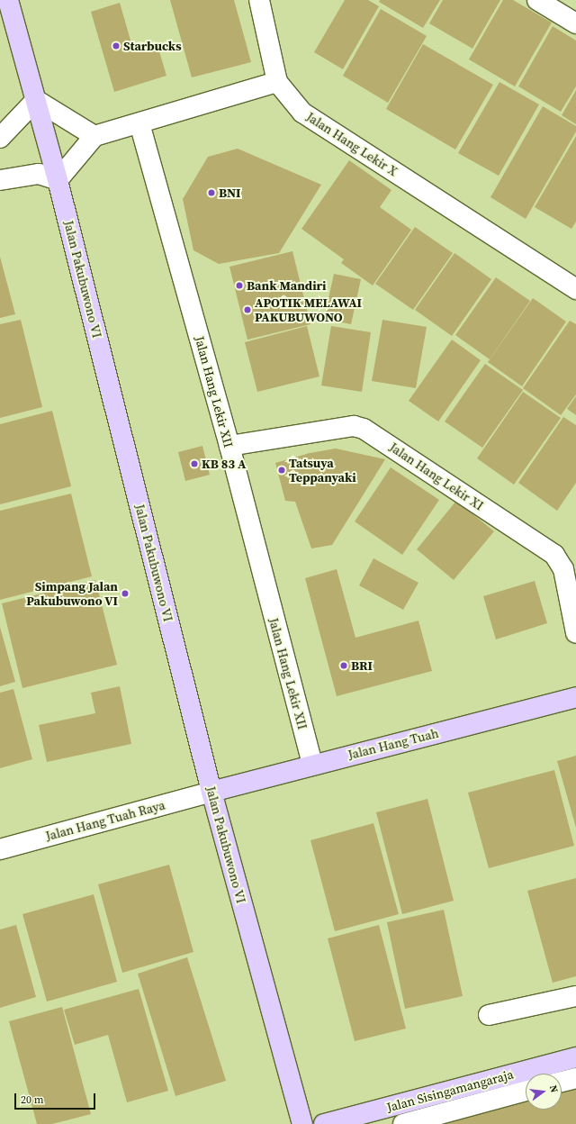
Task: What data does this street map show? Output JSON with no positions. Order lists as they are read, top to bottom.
{
  "streets": {
    "main road": ["Jalan Pakubuwono VI", "Jalan Hang Tuah", "Jalan Sisingamangaraja"],
    "street": [
      "Jalan Hang Lekir X",
      "Jalan Hang Lekir XII",
      "Jalan Hang Lekir XI",
      "Jalan Hang Tuah Raya"
    ]
  },
  "crossings": [
    ["Jalan Pakubuwono VI", "Jalan Hang Tuah"],
    ["Jalan Pakubuwono VI", "Jalan Hang Tuah Raya"],
    ["Jalan Hang Lekir XII", "Jalan Hang Lekir XI"],
    ["Jalan Hang Lekir XII", "Jalan Hang Tuah"],
    ["Jalan Hang Tuah", "Jalan Hang Tuah Raya"]
  ],
  "places": [
    "Starbucks",
    "BNI",
    "Bank Mandiri",
    "APOTIK MELAWAI PAKUBUWONO",
    "KB 83 A",
    "Tatsuya Teppanyaki",
    "Simpang Jalan Pakubuwono VI",
    "BRI"
  ],
  "scale_bar": "20 m",
  "north": "right"
}
